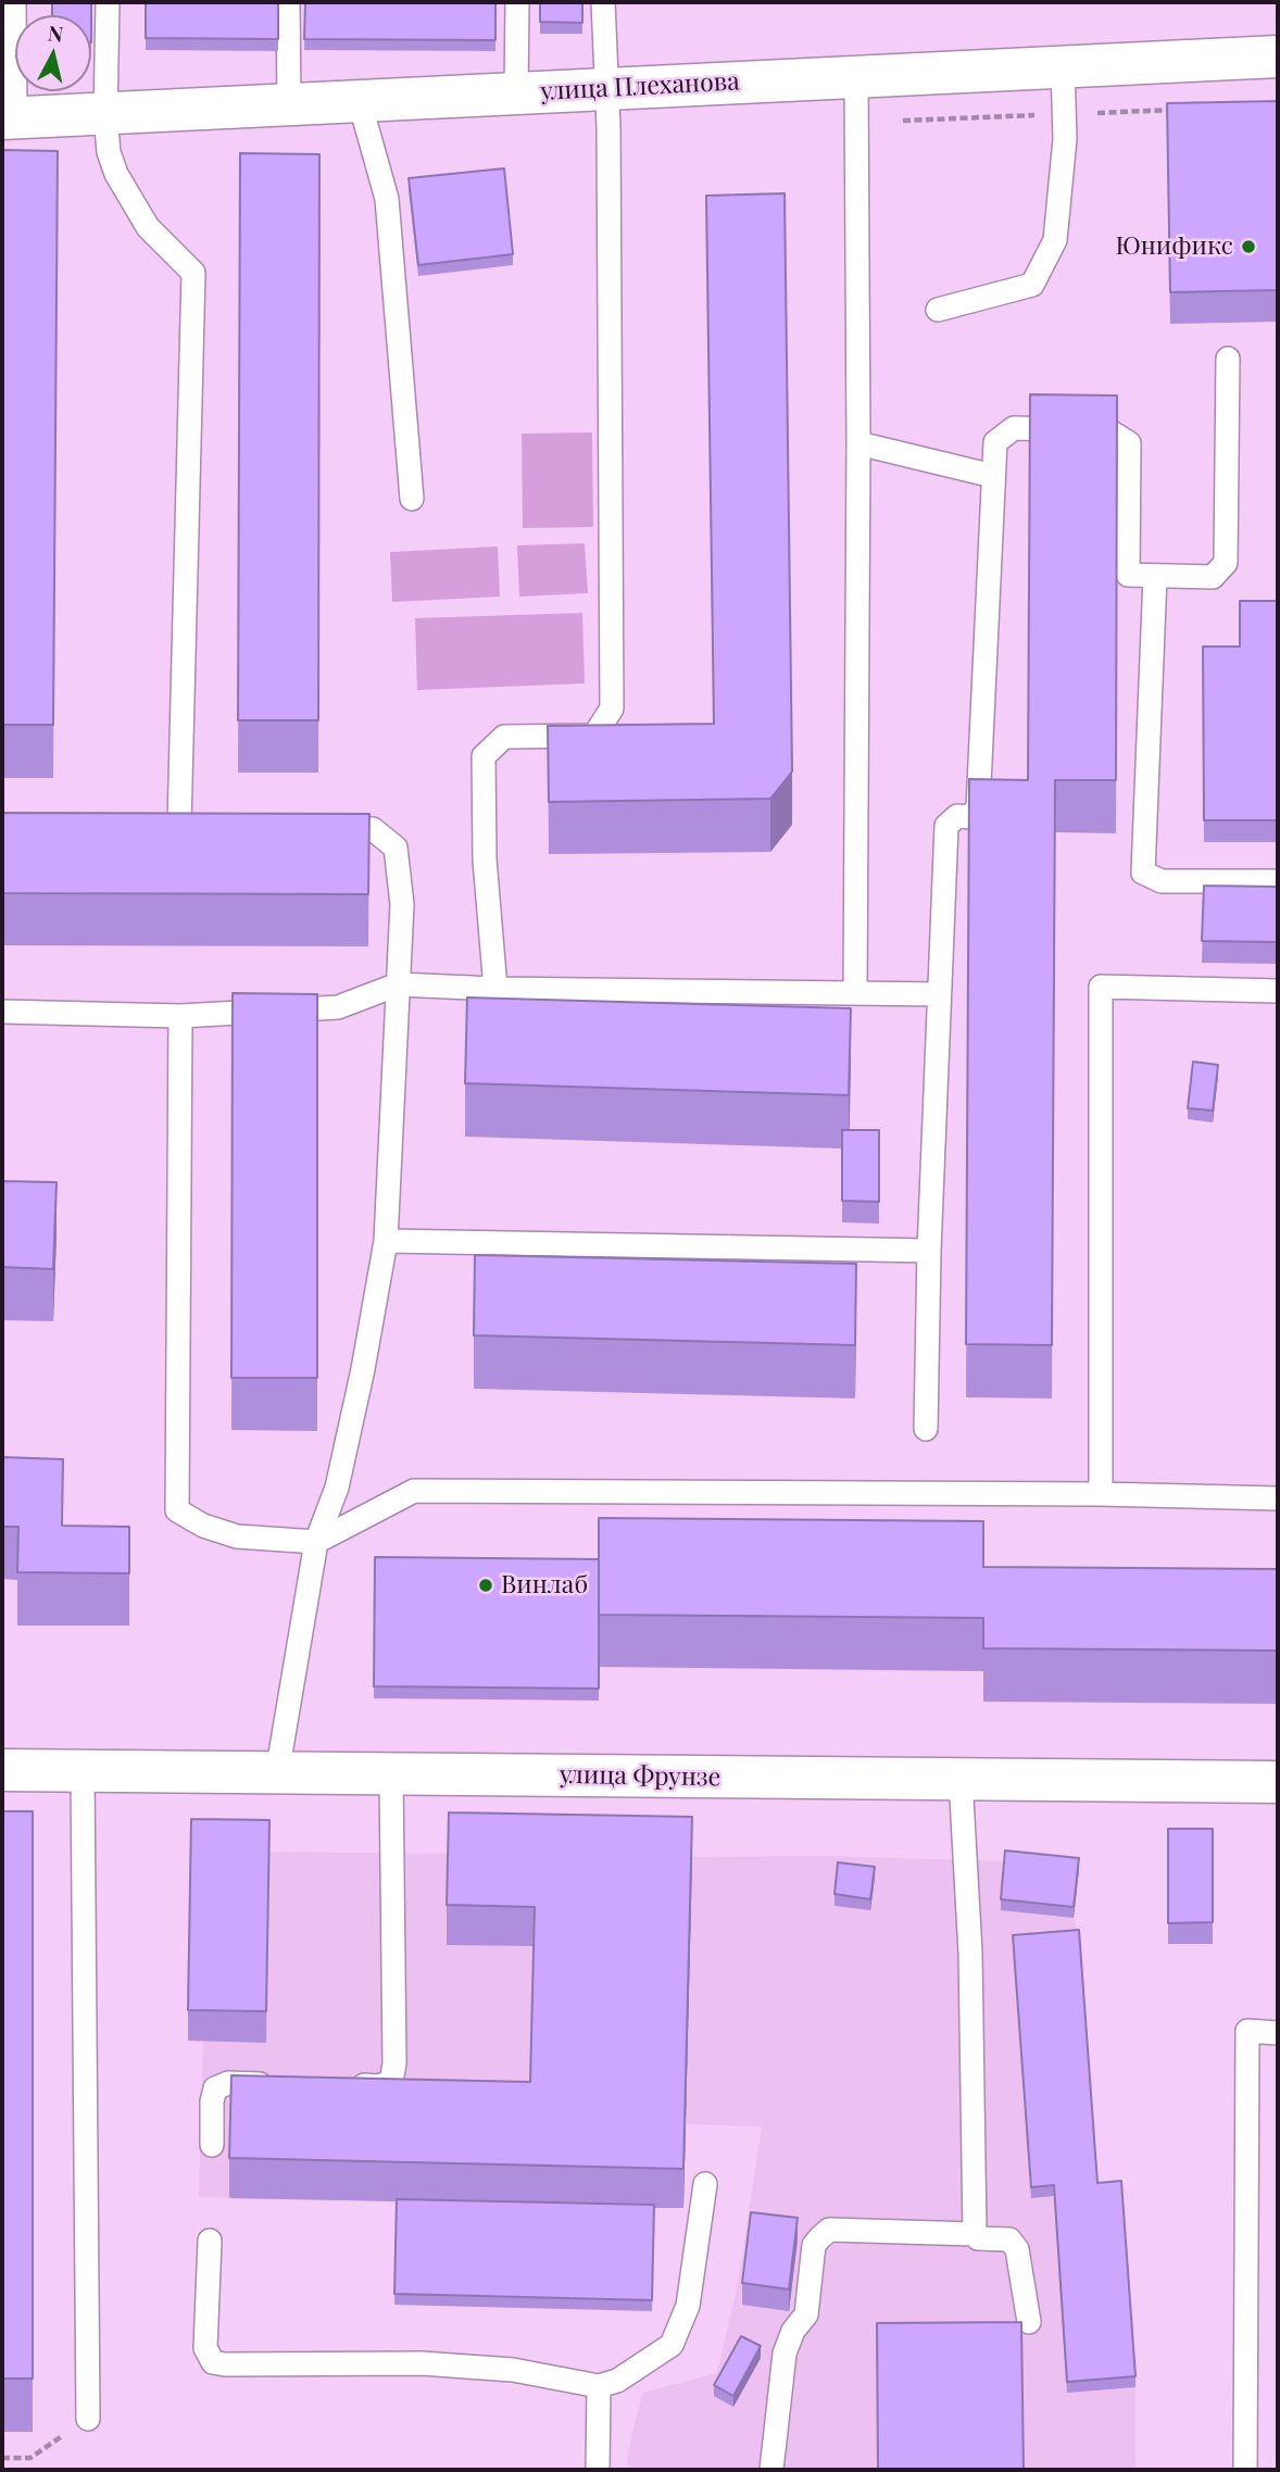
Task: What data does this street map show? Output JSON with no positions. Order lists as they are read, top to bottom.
{
  "streets": {
    "street": ["улица Плеханова", "улица Фрунзе"]
  },
  "places": ["Юнификс", "Винлаб"],
  "north": "top"
}
